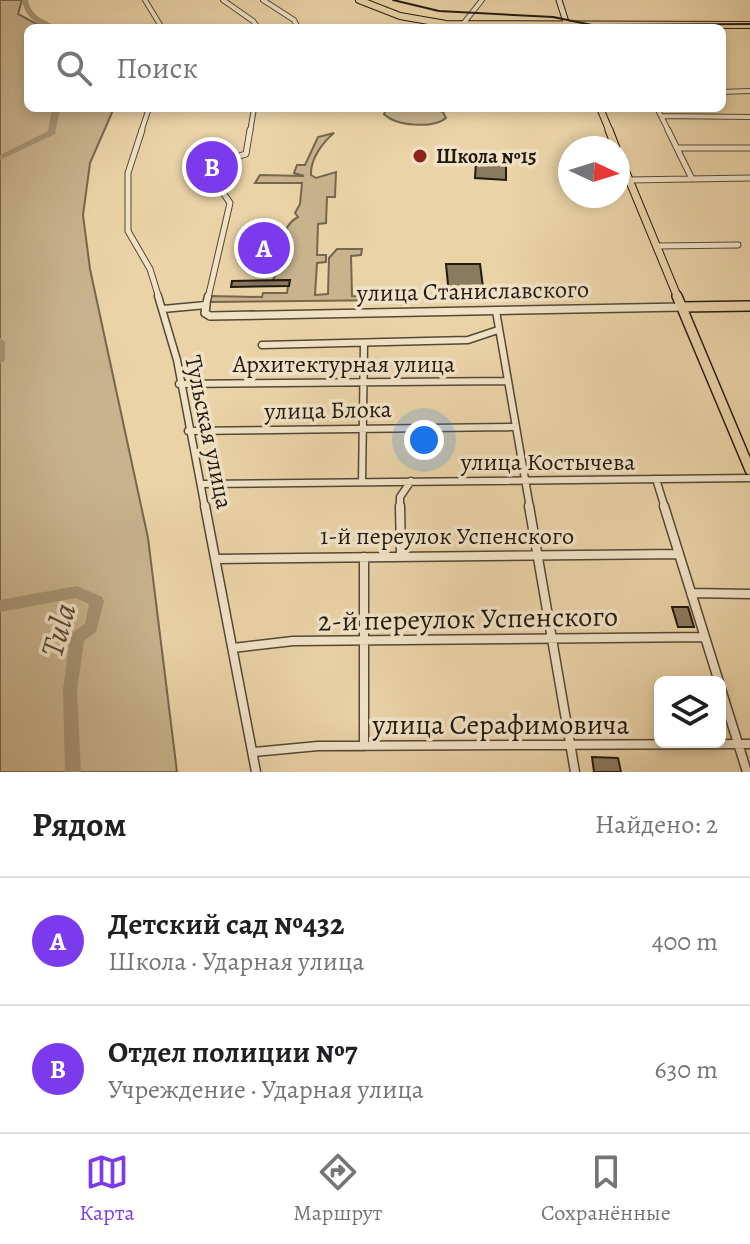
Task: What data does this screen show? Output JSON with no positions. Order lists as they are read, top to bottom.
{
  "streets": {
    "main road": ["улица Станиславского"],
    "street": [
      "Архитектурная улица",
      "улица Блока",
      "Тульская улица",
      "улица Костычева",
      "1-й переулок Успенского",
      "2-й переулок Успенского",
      "улица Серафимовича"
    ]
  },
  "crossings": [
    ["Архитектурная улица", "Тульская улица"],
    ["улица Блока", "Тульская улица"],
    ["Тульская улица", "улица Костычева"],
    ["Тульская улица", "1-й переулок Успенского"],
    ["Тульская улица", "2-й переулок Успенского"],
    ["Тульская улица", "улица Серафимовича"]
  ],
  "water": ["Tula"],
  "places": ["Школа №15"],
  "north": "right",
  "page": {
    "search": "Поиск",
    "pins": ["B", "A"],
    "heading": ["Рядом", "Найдено: 2"],
    "list": [
      {
        "mark": "A",
        "name": "Детский сад №432",
        "note": "Школа · Ударная улица",
        "value": "400 m"
      },
      {
        "mark": "B",
        "name": "Отдел полиции №7",
        "note": "Учреждение · Ударная улица",
        "value": "630 m"
      }
    ],
    "nav": ["Карта", "Маршрут", "Сохранённые"]
  }
}
